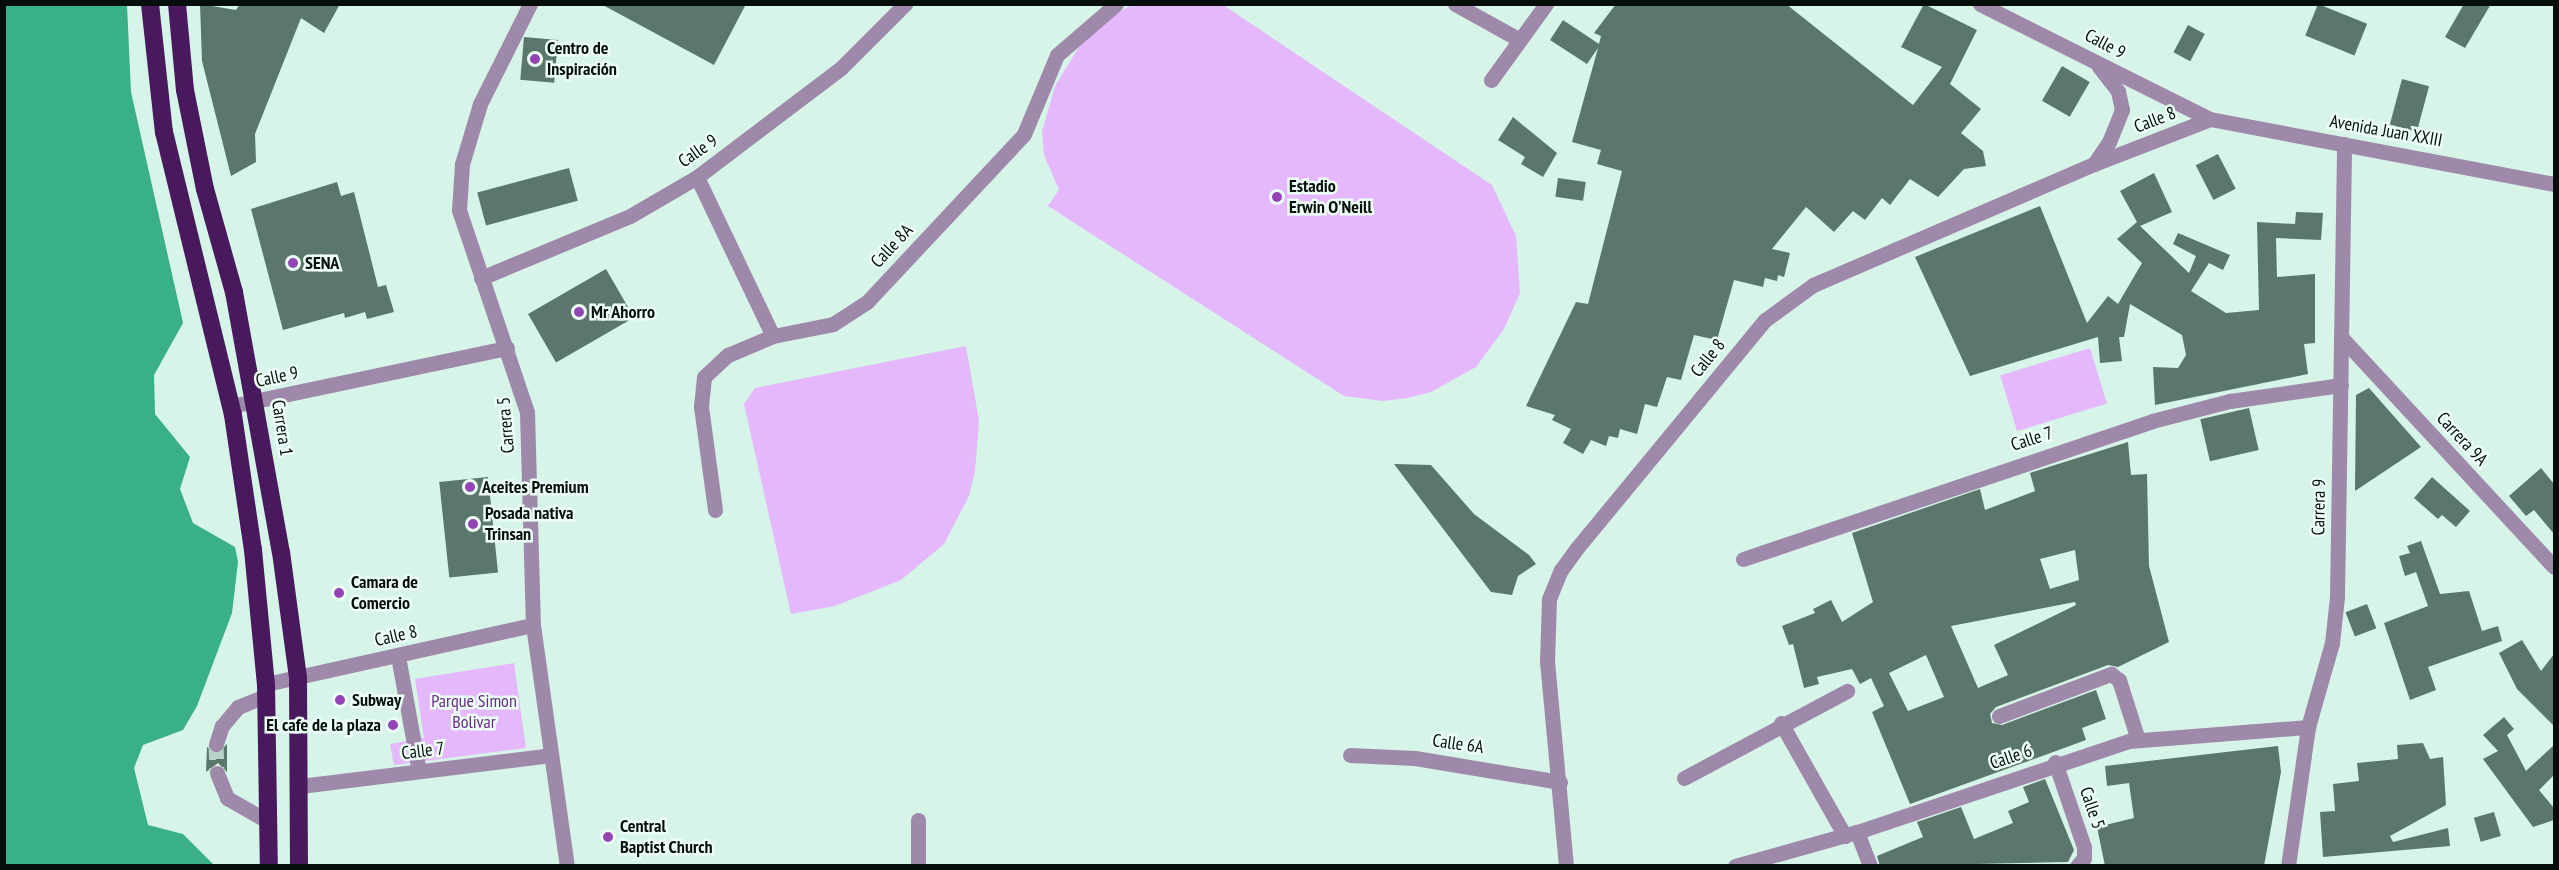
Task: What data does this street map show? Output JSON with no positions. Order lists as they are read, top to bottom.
{
  "streets": {
    "highway": ["Carrera 1"],
    "street": [
      "Calle 9",
      "Calle 8",
      "Avenida Juan XXIII",
      "Calle 8A",
      "Carrera 5",
      "Calle 7",
      "Carrera 9A",
      "Carrera 9",
      "Calle 6A",
      "Calle 6",
      "Calle 5"
    ]
  },
  "crossings": [
    ["Calle 9", "Calle 8"],
    ["Calle 9", "Avenida Juan XXIII"],
    ["Calle 9", "Carrera 5"],
    ["Calle 9", "Carrera 1"],
    ["Calle 8", "Avenida Juan XXIII"],
    ["Calle 8", "Carrera 5"],
    ["Calle 8", "Carrera 1"],
    ["Calle 8", "Calle 6A"],
    ["Avenida Juan XXIII", "Carrera 9"],
    ["Carrera 5", "Calle 7"],
    ["Carrera 1", "Calle 7"],
    ["Calle 7", "Carrera 9"],
    ["Carrera 9A", "Carrera 9"],
    ["Carrera 9", "Calle 6"],
    ["Calle 6", "Calle 5"]
  ],
  "parks": ["Parque Simon Bolivar"],
  "places": [
    "Centro de Inspiración",
    "Estadio Erwin O'Neill",
    "SENA",
    "Mr Ahorro",
    "Aceites Premium",
    "Posada nativa Trinsan",
    "Camara de Comercio",
    "Subway",
    "El cafe de la plaza",
    "Central Baptist Church"
  ]
}
